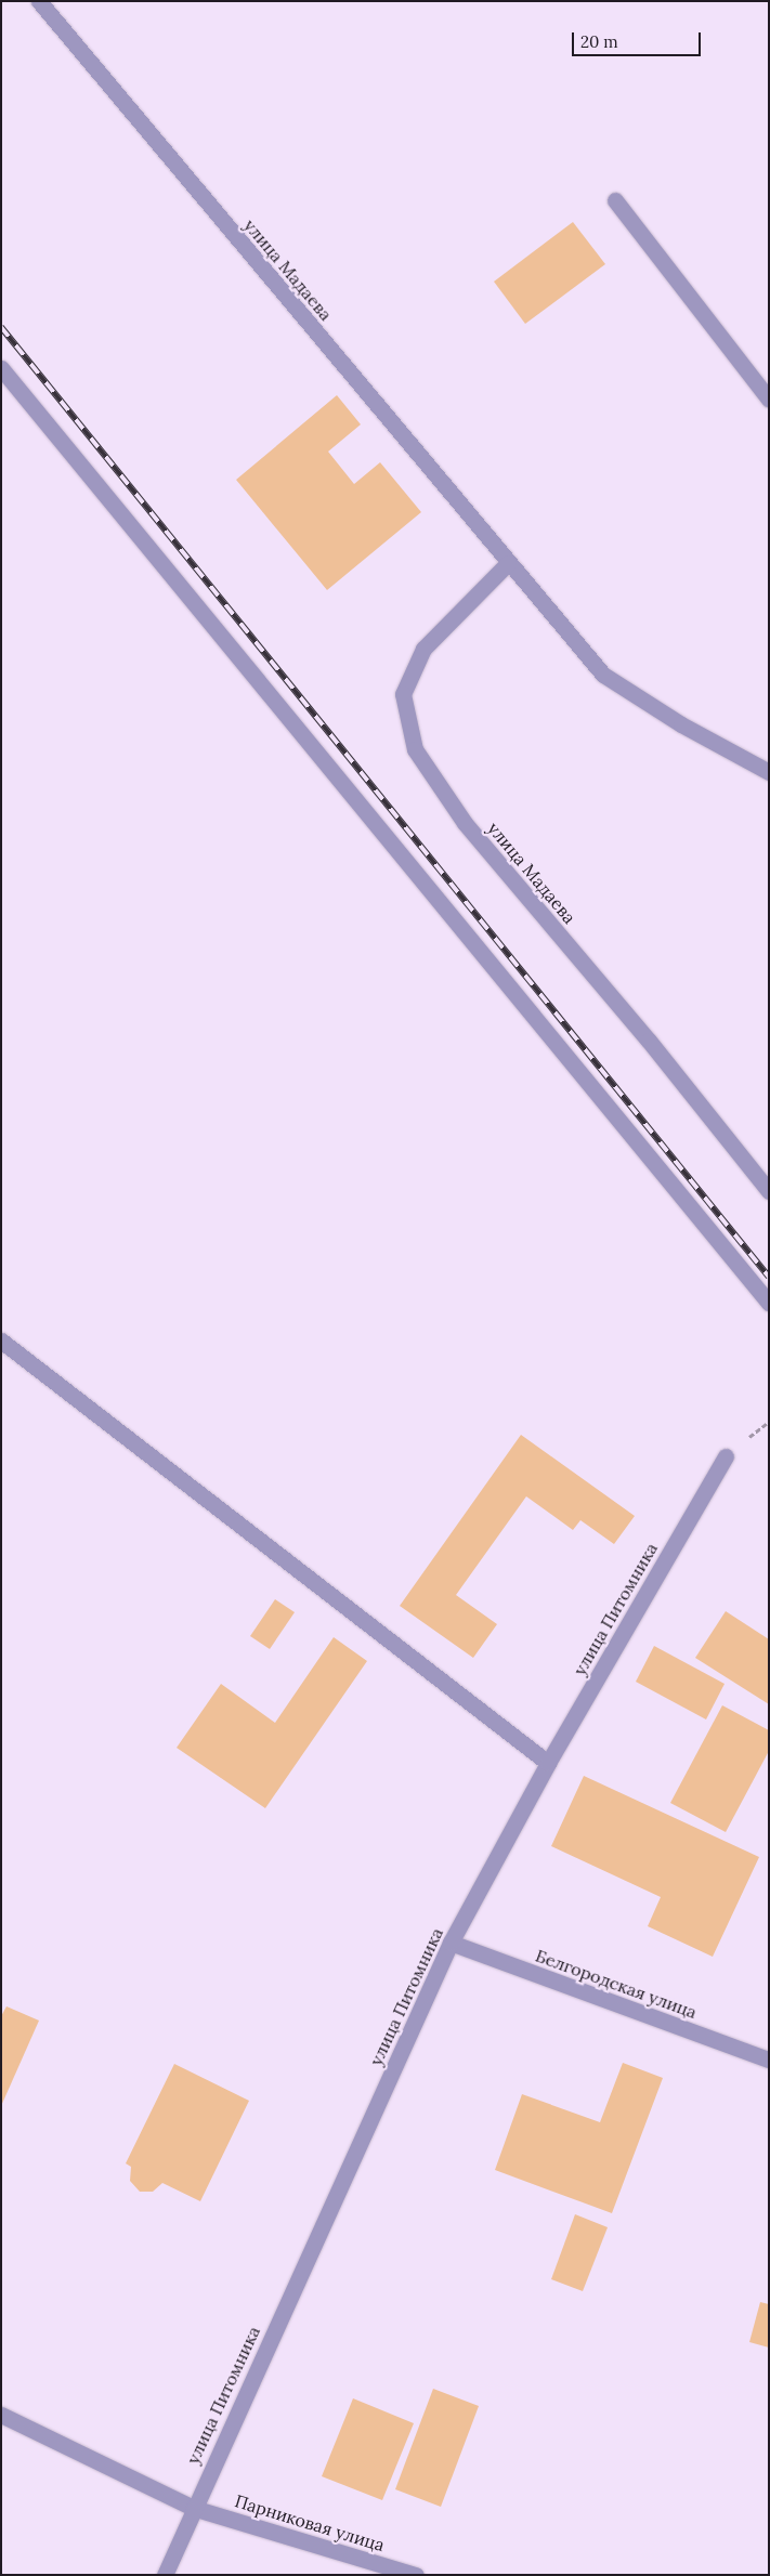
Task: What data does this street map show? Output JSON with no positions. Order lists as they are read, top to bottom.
{
  "streets": {
    "street": [
      "улица Мадаева",
      "улица Питомника",
      "Белгородская улица",
      "Парниковая улица"
    ]
  },
  "crossings": [
    ["улица Питомника", "Белгородская улица"],
    ["улица Питомника", "Парниковая улица"]
  ],
  "scale_bar": "20 m"
}
